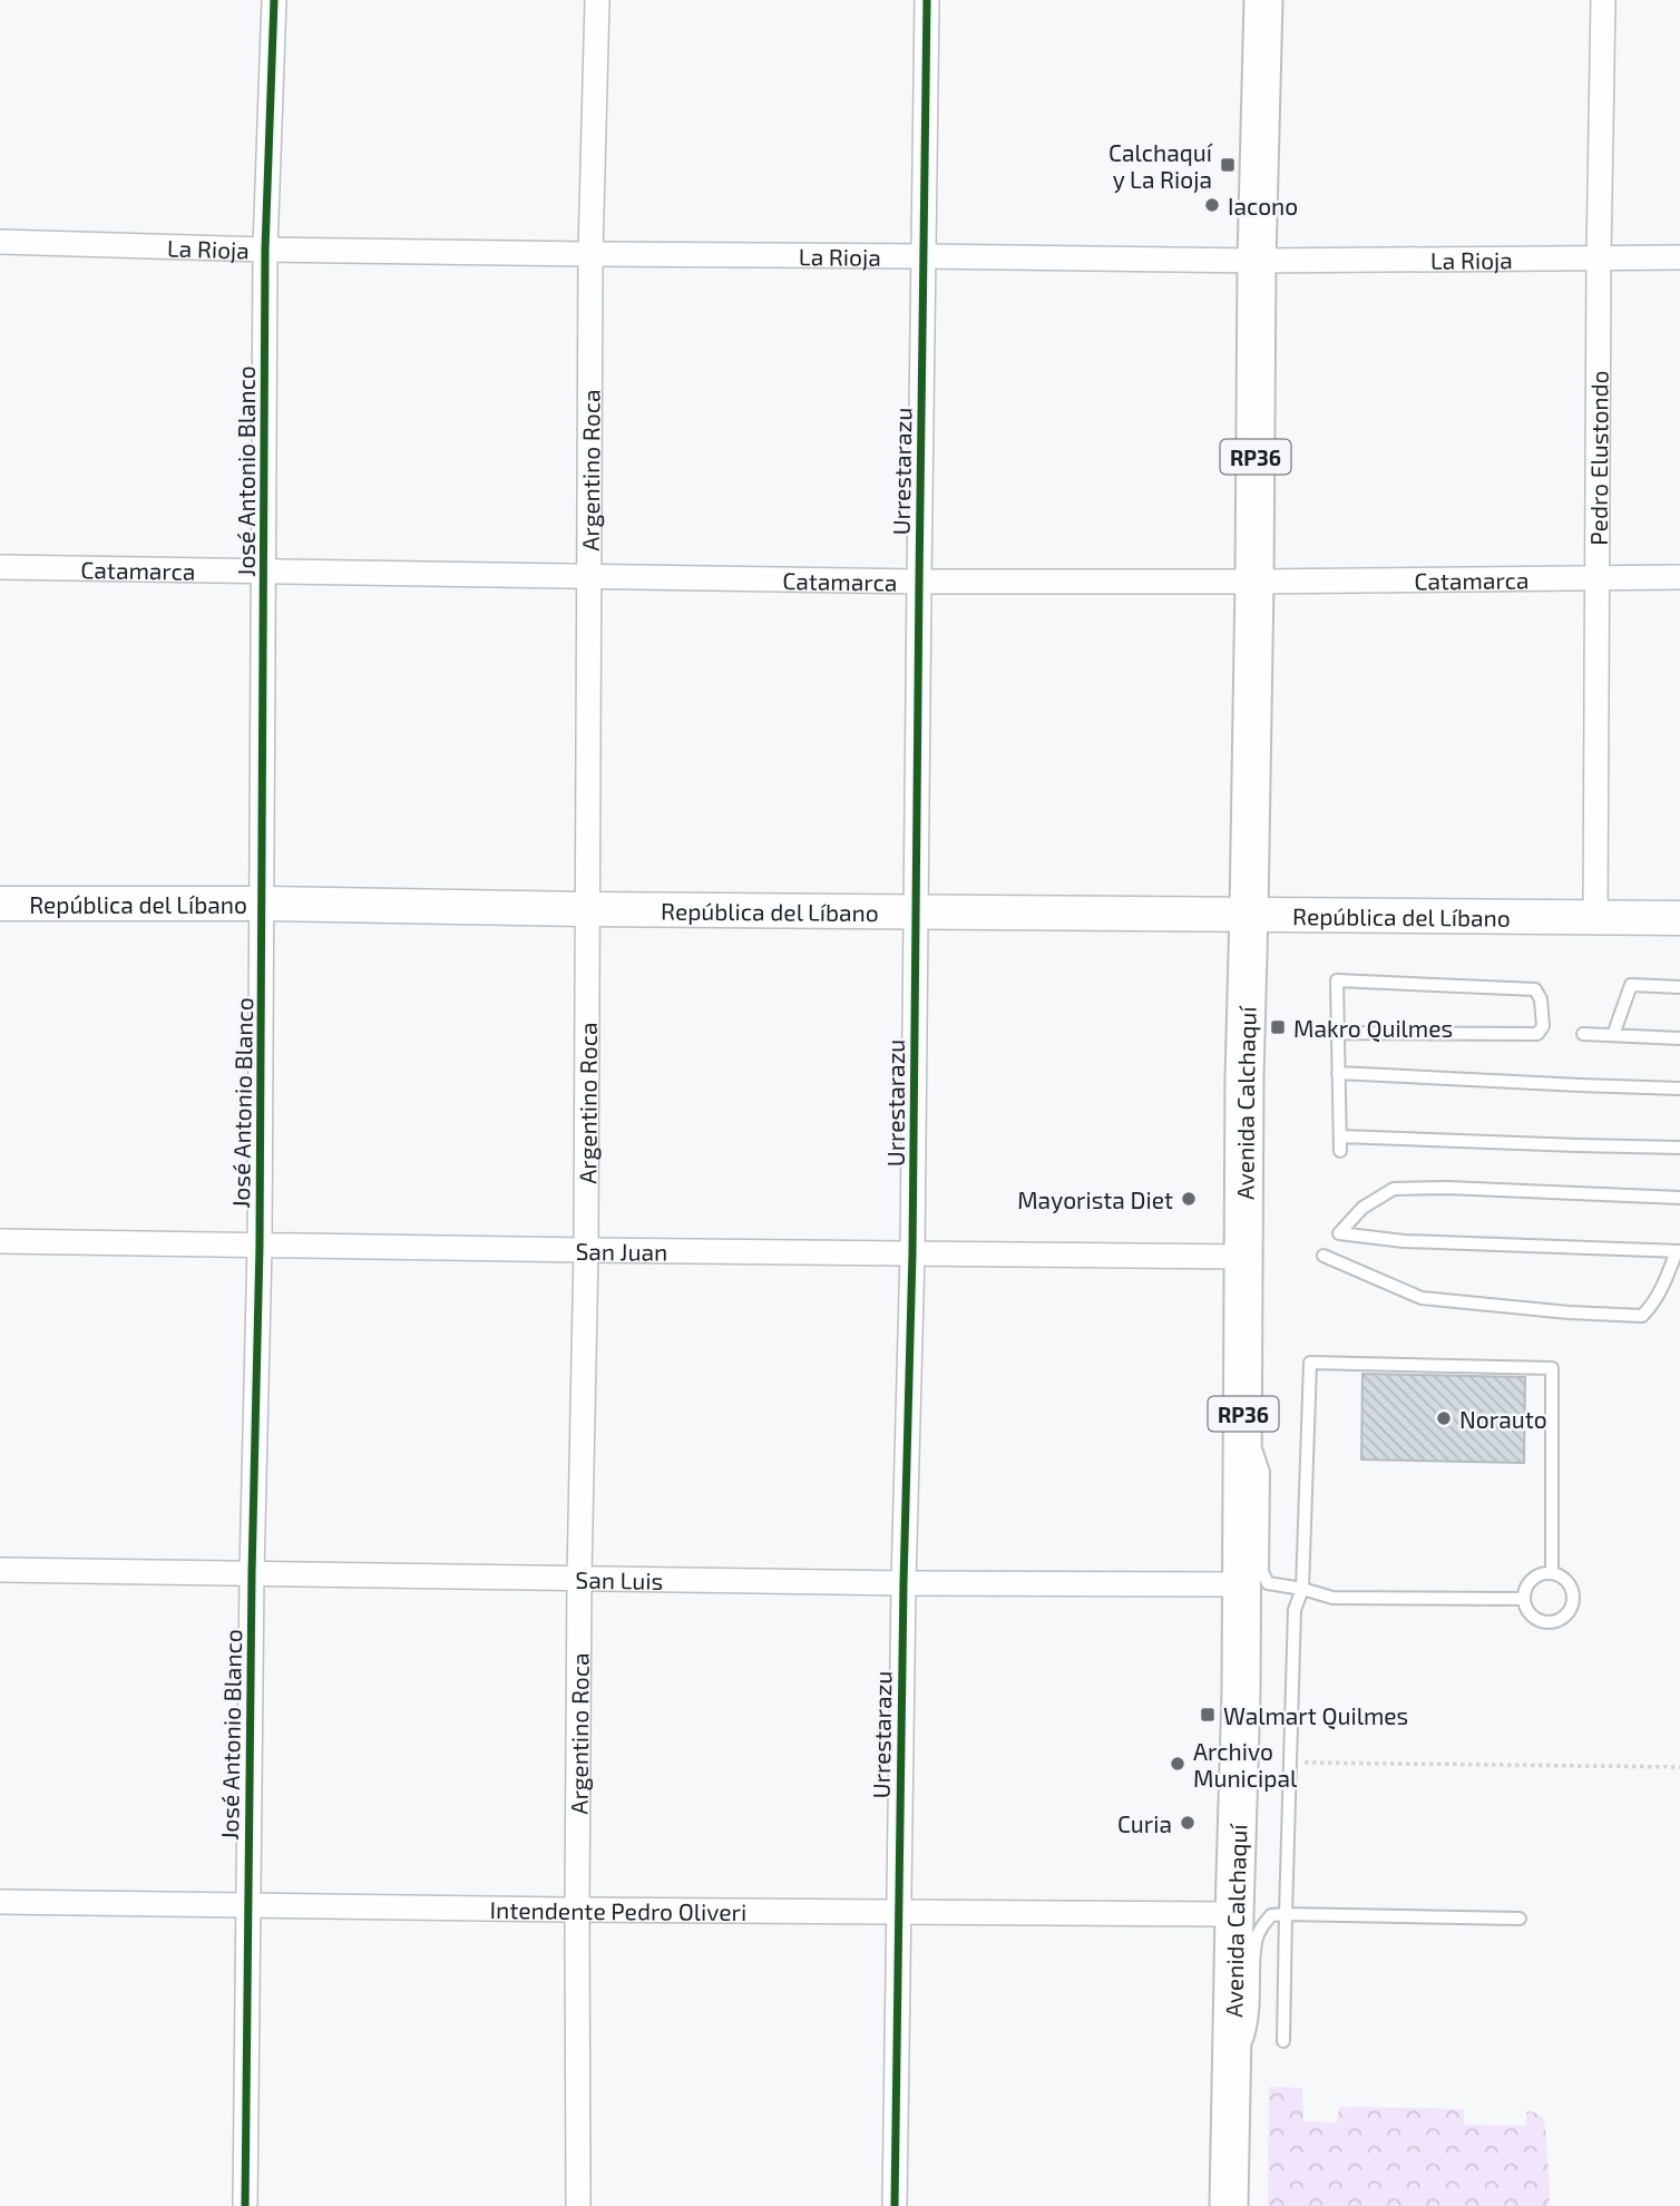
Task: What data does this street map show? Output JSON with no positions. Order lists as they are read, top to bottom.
{
  "streets": {
    "main road": ["RP36", "Avenida Calchaquí"],
    "street": [
      "La Rioja",
      "Pedro Elustondo",
      "José Antonio Blanco",
      "Argentino Roca",
      "Urrestarazu",
      "Catamarca",
      "República del Líbano",
      "San Juan",
      "San Luis",
      "Intendente Pedro Oliveri"
    ]
  },
  "crossings": [
    ["La Rioja", "Pedro Elustondo"],
    ["La Rioja", "José Antonio Blanco"],
    ["La Rioja", "Argentino Roca"],
    ["La Rioja", "Urrestarazu"],
    ["La Rioja", "Avenida Calchaquí"],
    ["Pedro Elustondo", "Catamarca"],
    ["Pedro Elustondo", "República del Líbano"],
    ["José Antonio Blanco", "Catamarca"],
    ["José Antonio Blanco", "República del Líbano"],
    ["José Antonio Blanco", "San Juan"],
    ["José Antonio Blanco", "San Luis"],
    ["José Antonio Blanco", "Intendente Pedro Oliveri"],
    ["Argentino Roca", "Catamarca"],
    ["Argentino Roca", "República del Líbano"],
    ["Argentino Roca", "San Juan"],
    ["Argentino Roca", "San Luis"],
    ["Argentino Roca", "Intendente Pedro Oliveri"],
    ["Urrestarazu", "Catamarca"],
    ["Urrestarazu", "República del Líbano"],
    ["Urrestarazu", "San Juan"],
    ["Urrestarazu", "San Luis"],
    ["Urrestarazu", "Intendente Pedro Oliveri"],
    ["Catamarca", "Avenida Calchaquí"],
    ["República del Líbano", "Avenida Calchaquí"],
    ["Avenida Calchaquí", "San Juan"],
    ["Avenida Calchaquí", "San Luis"],
    ["Avenida Calchaquí", "Intendente Pedro Oliveri"]
  ],
  "places": {
    "transit": ["Calchaquí y La Rioja", "Makro Quilmes", "Walmart Quilmes"],
    "other": [
      "Iacono",
      "Mayorista Diet",
      "Norauto",
      "Archivo Municipal",
      "Curia"
    ]
  }
}
